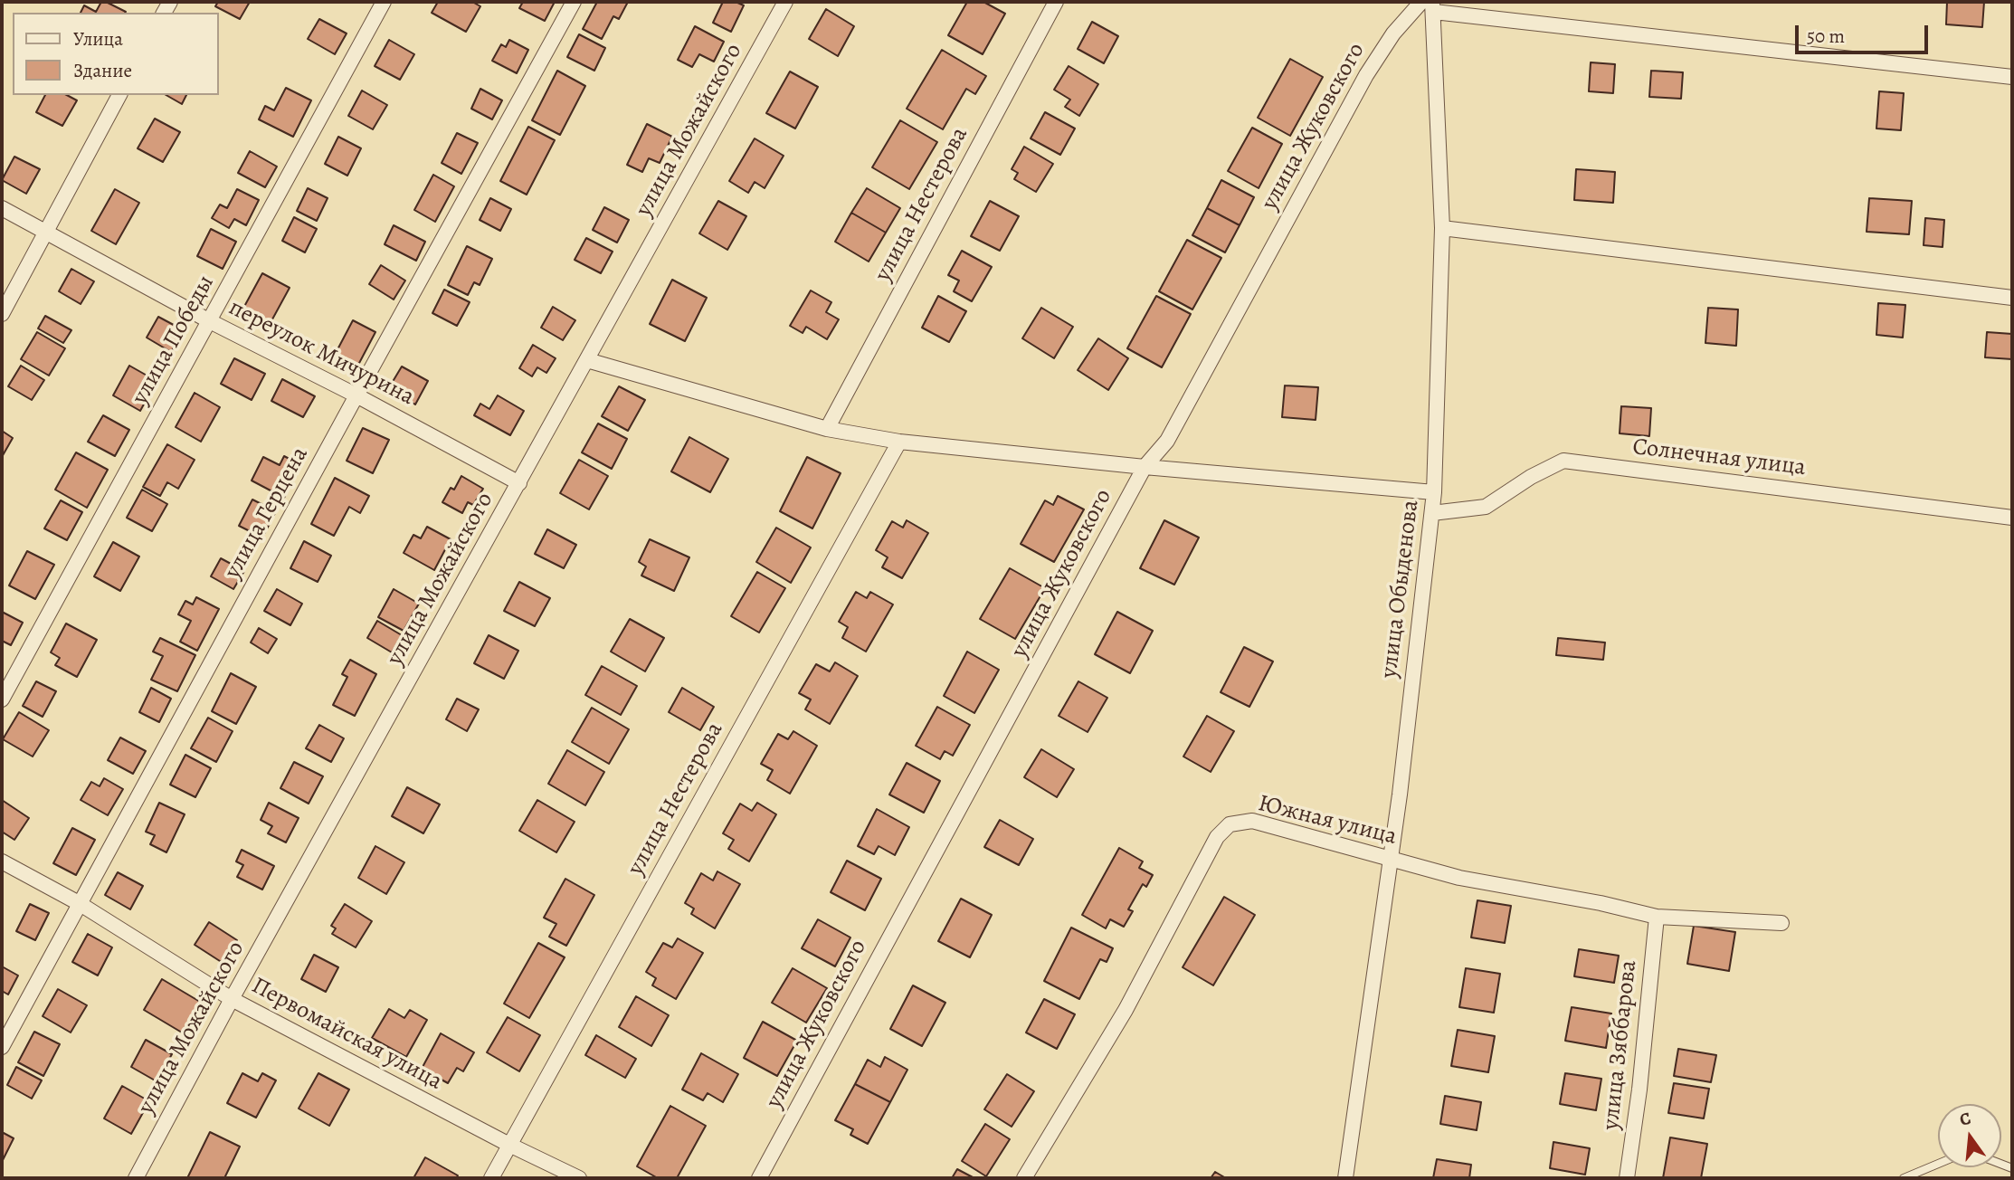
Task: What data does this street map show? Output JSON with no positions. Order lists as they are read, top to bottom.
{
  "streets": {
    "street": [
      "улица Жуковского",
      "улица Можайского",
      "улица Нестерова",
      "улица Победы",
      "переулок Мичурина",
      "Солнечная улица",
      "улица Герцена",
      "улица Обыденова",
      "Южная улица",
      "Первомайская улица",
      "улица Зяббарова"
    ]
  },
  "crossings": [
    ["улица Можайского", "переулок Мичурина"],
    ["улица Можайского", "Первомайская улица"],
    ["улица Нестерова", "Первомайская улица"],
    ["улица Победы", "переулок Мичурина"],
    ["переулок Мичурина", "улица Герцена"],
    ["Солнечная улица", "улица Обыденова"],
    ["улица Герцена", "Первомайская улица"],
    ["улица Обыденова", "Южная улица"],
    ["Южная улица", "улица Зяббарова"]
  ],
  "legend": ["Улица", "Здание"],
  "scale_bar": "50 m",
  "north": "top"
}
